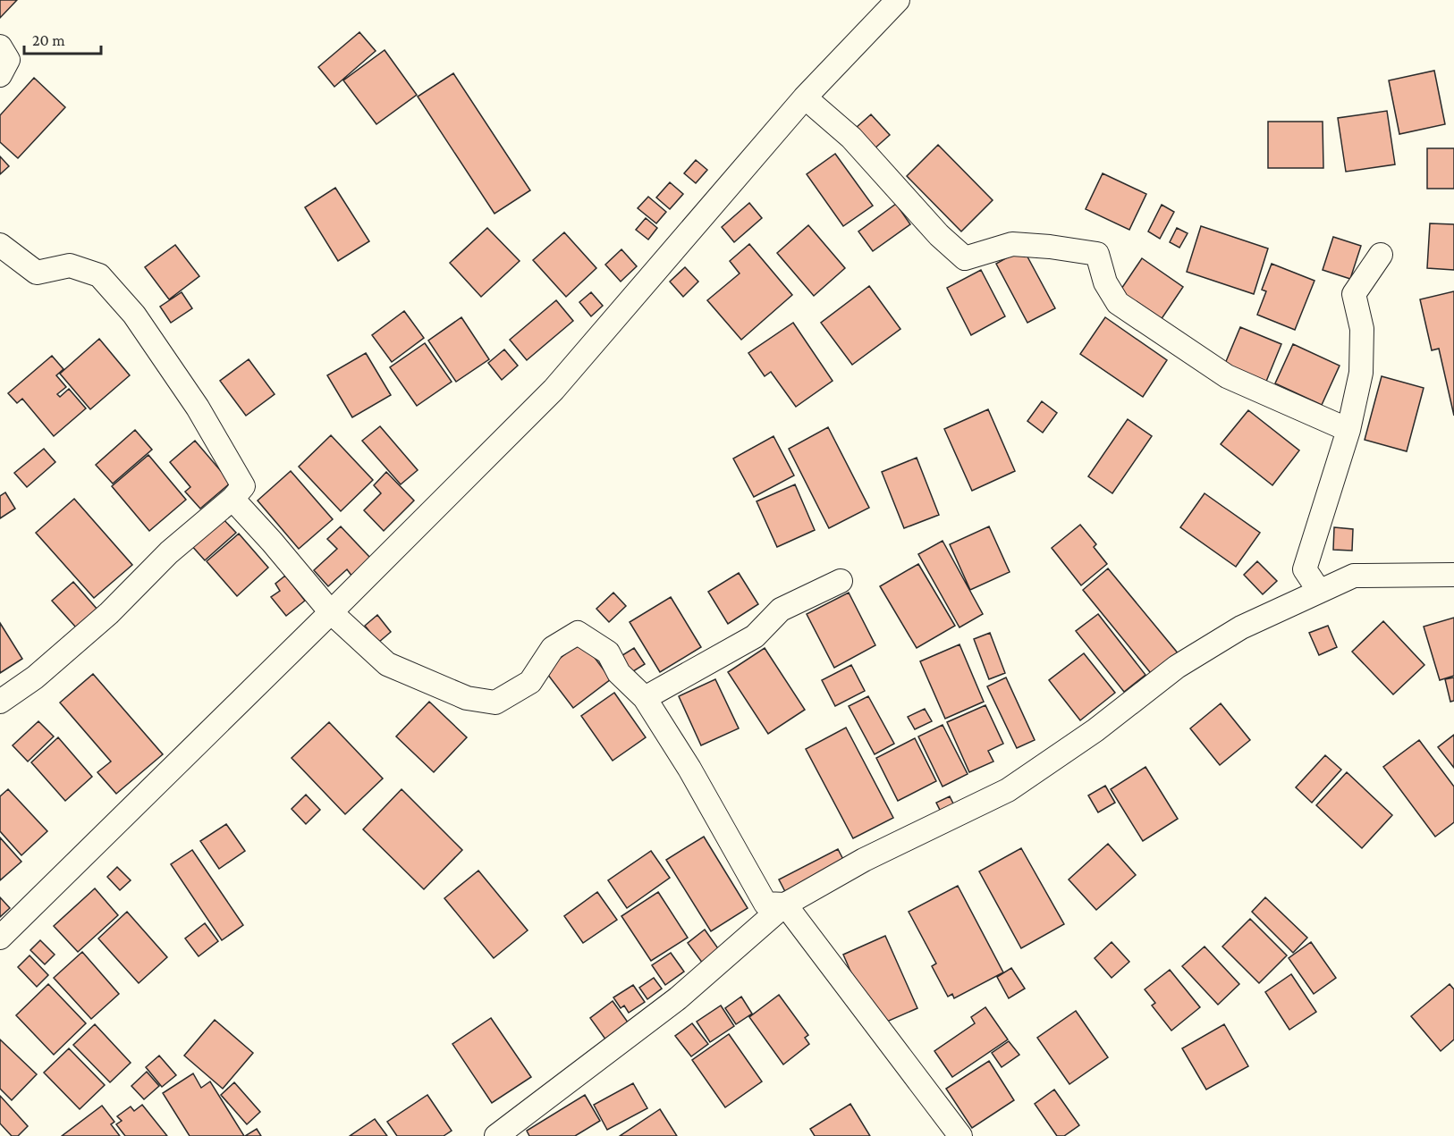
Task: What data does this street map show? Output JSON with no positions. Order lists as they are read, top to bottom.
{
  "scale_bar": "20 m"
}
